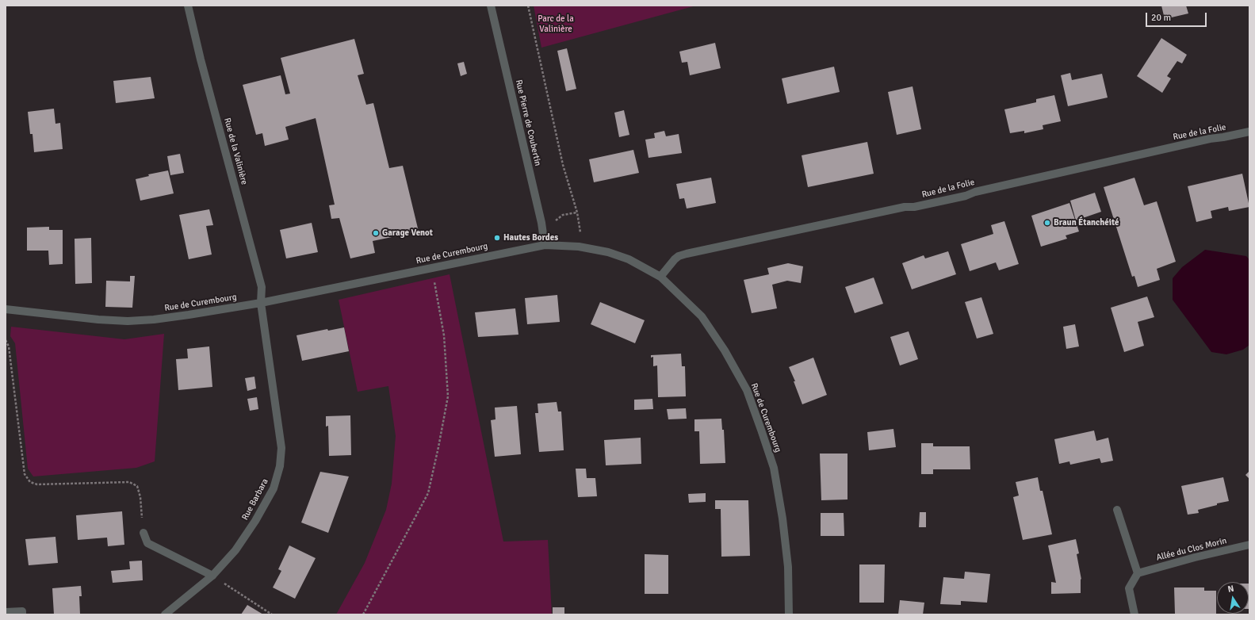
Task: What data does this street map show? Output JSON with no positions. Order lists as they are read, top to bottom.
{
  "streets": {
    "street": [
      "Rue Pierre de Coubertin",
      "Rue de la Folie",
      "Rue de la Valinière",
      "Rue de Curembourg",
      "Rue Barbara",
      "Allée du Clos Morin"
    ]
  },
  "crossings": [
    ["Rue Pierre de Coubertin", "Rue de Curembourg"],
    ["Rue de la Folie", "Rue de Curembourg"],
    ["Rue de la Valinière", "Rue de Curembourg"],
    ["Rue de la Valinière", "Rue Barbara"],
    ["Rue de Curembourg", "Rue Barbara"]
  ],
  "parks": ["Parc de la Valinière"],
  "places": ["Braun Étanchéité", "Garage Venot", "Hautes Bordes"],
  "scale_bar": "20 m",
  "north": "top"
}
